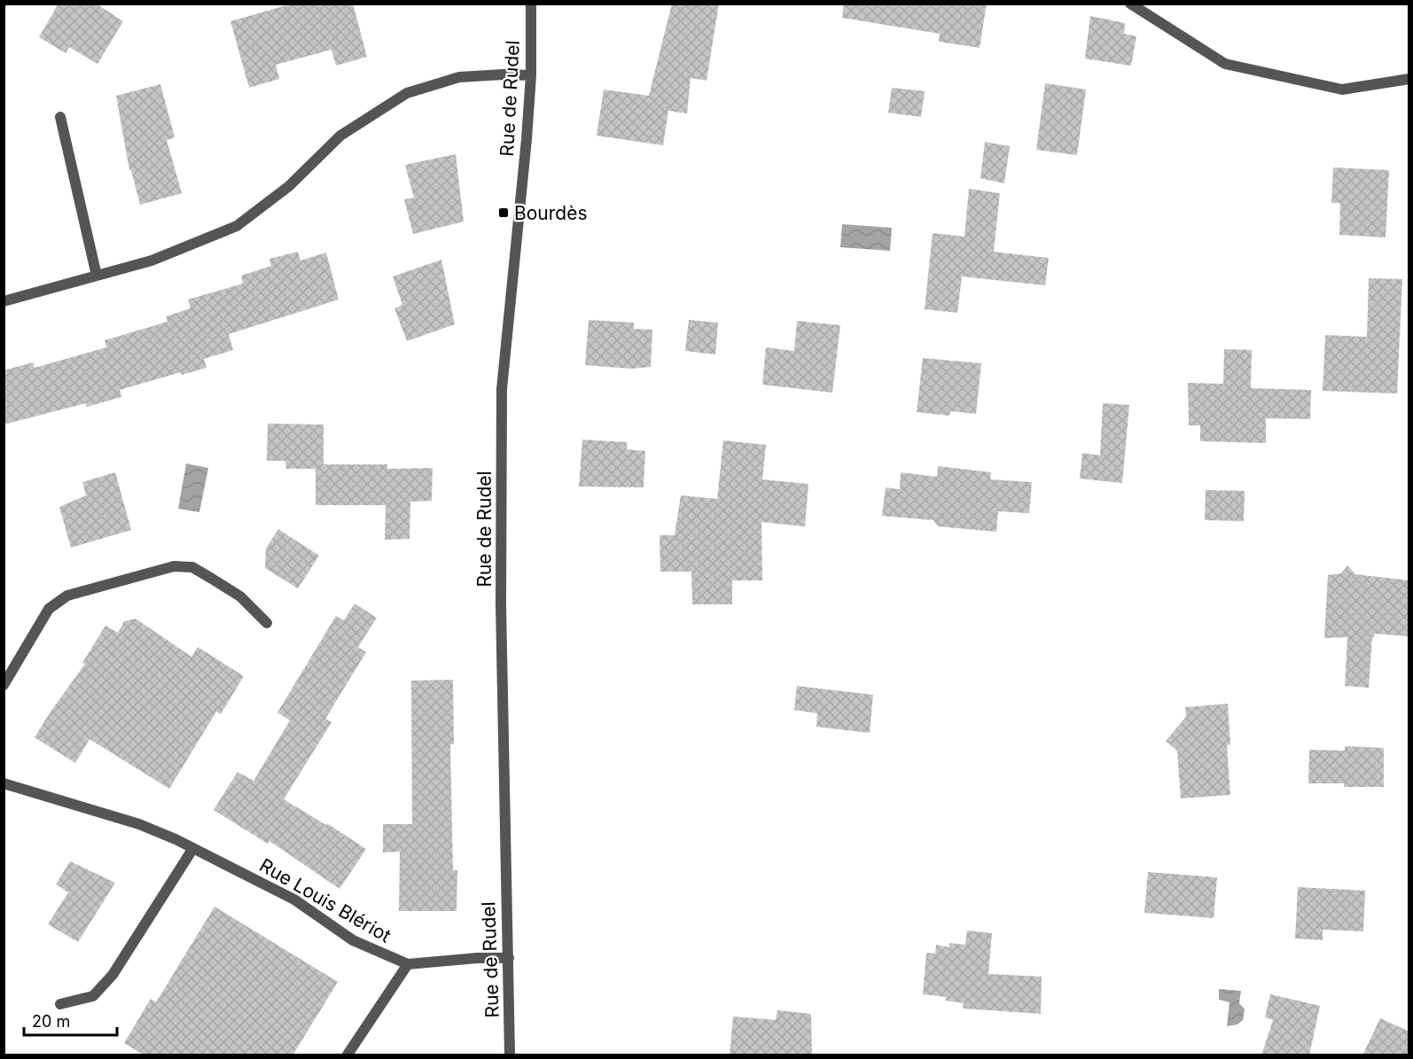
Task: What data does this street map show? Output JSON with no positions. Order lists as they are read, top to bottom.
{
  "streets": {
    "street": ["Rue de Rudel", "Rue Louis Blériot"]
  },
  "crossings": [
    ["Rue de Rudel", "Rue Louis Blériot"]
  ],
  "places": {
    "transit": ["Bourdès"]
  },
  "scale_bar": "20 m"
}
